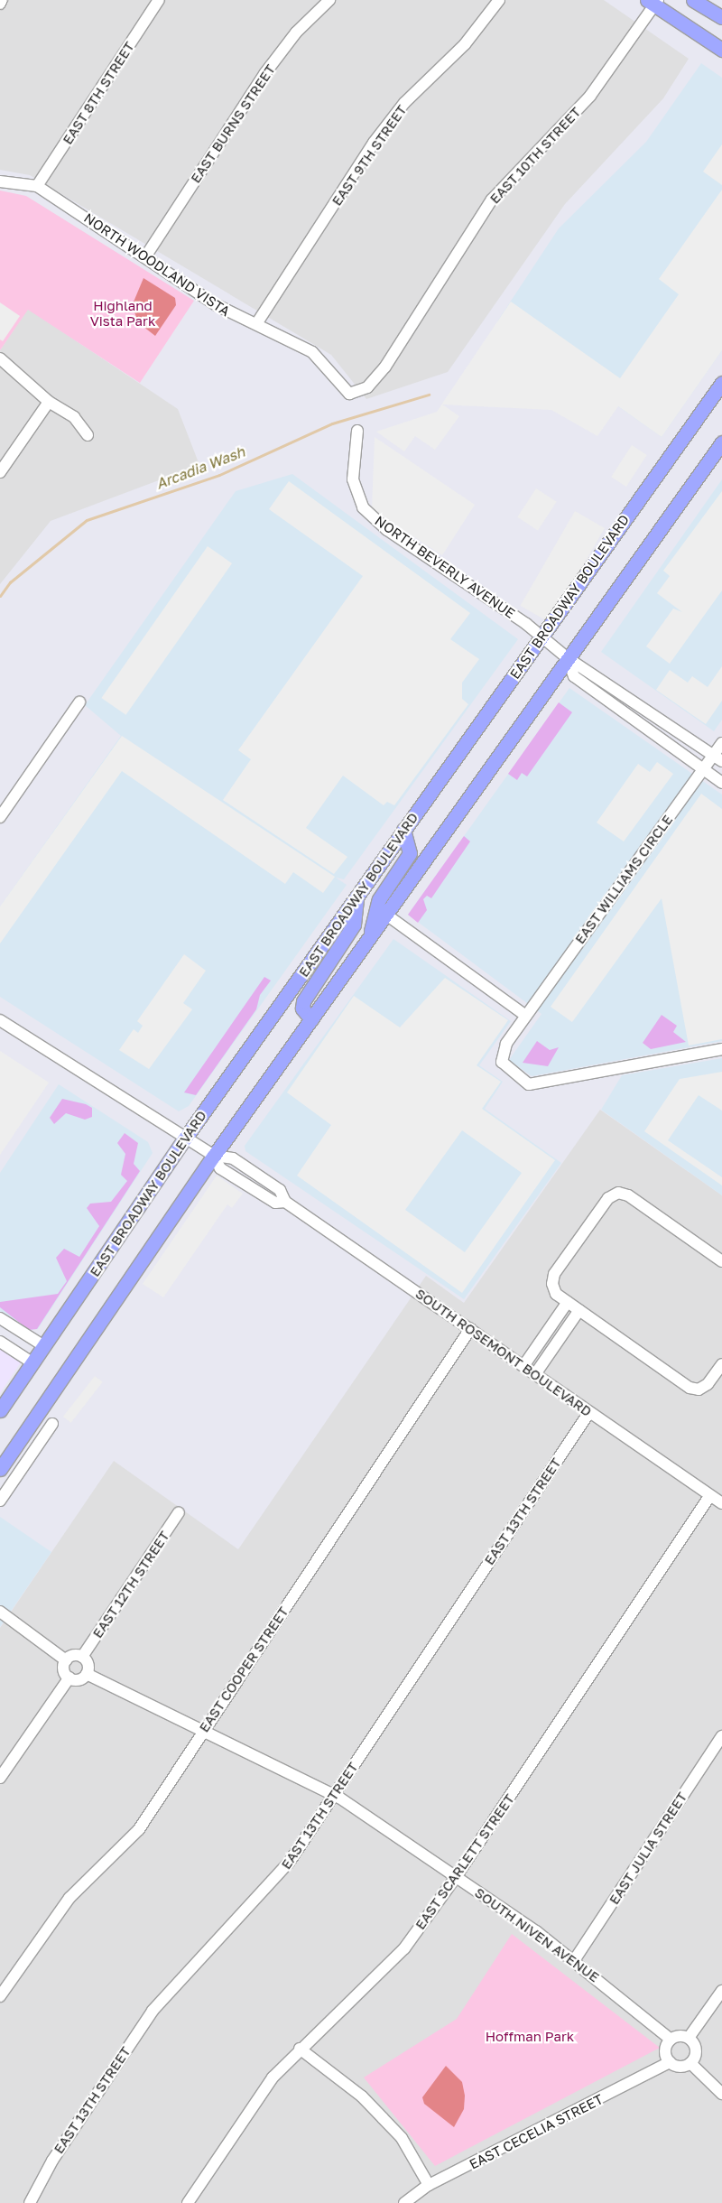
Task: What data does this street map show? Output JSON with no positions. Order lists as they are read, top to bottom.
{
  "streets": {
    "main road": ["EAST BROADWAY BOULEVARD"],
    "street": [
      "EAST 8TH STREET",
      "EAST BURNS STREET",
      "EAST 9TH STREET",
      "EAST 10TH STREET",
      "NORTH WOODLAND VISTA",
      "NORTH BEVERLY AVENUE",
      "EAST WILLIAMS CIRCLE",
      "SOUTH ROSEMONT BOULEVARD",
      "EAST 13TH STREET",
      "EAST 12TH STREET",
      "EAST COOPER STREET",
      "EAST JULIA STREET",
      "EAST SCARLETT STREET",
      "SOUTH NIVEN AVENUE",
      "EAST CECELIA STREET"
    ]
  },
  "crossings": [
    ["EAST 8TH STREET", "NORTH WOODLAND VISTA"],
    ["EAST BURNS STREET", "NORTH WOODLAND VISTA"],
    ["EAST 9TH STREET", "NORTH WOODLAND VISTA"],
    ["EAST 10TH STREET", "NORTH WOODLAND VISTA"],
    ["NORTH BEVERLY AVENUE", "EAST BROADWAY BOULEVARD"],
    ["NORTH BEVERLY AVENUE", "EAST WILLIAMS CIRCLE"],
    ["SOUTH ROSEMONT BOULEVARD", "EAST 13TH STREET"],
    ["SOUTH ROSEMONT BOULEVARD", "EAST COOPER STREET"],
    ["SOUTH ROSEMONT BOULEVARD", "EAST SCARLETT STREET"],
    ["EAST 13TH STREET", "SOUTH NIVEN AVENUE"],
    ["EAST 12TH STREET", "SOUTH NIVEN AVENUE"],
    ["EAST COOPER STREET", "SOUTH NIVEN AVENUE"],
    ["EAST JULIA STREET", "SOUTH NIVEN AVENUE"],
    ["EAST SCARLETT STREET", "SOUTH NIVEN AVENUE"],
    ["SOUTH NIVEN AVENUE", "EAST CECELIA STREET"]
  ],
  "water": ["Arcadia Wash"],
  "parks": ["Highland Vista Park", "Hoffman Park"]
}
